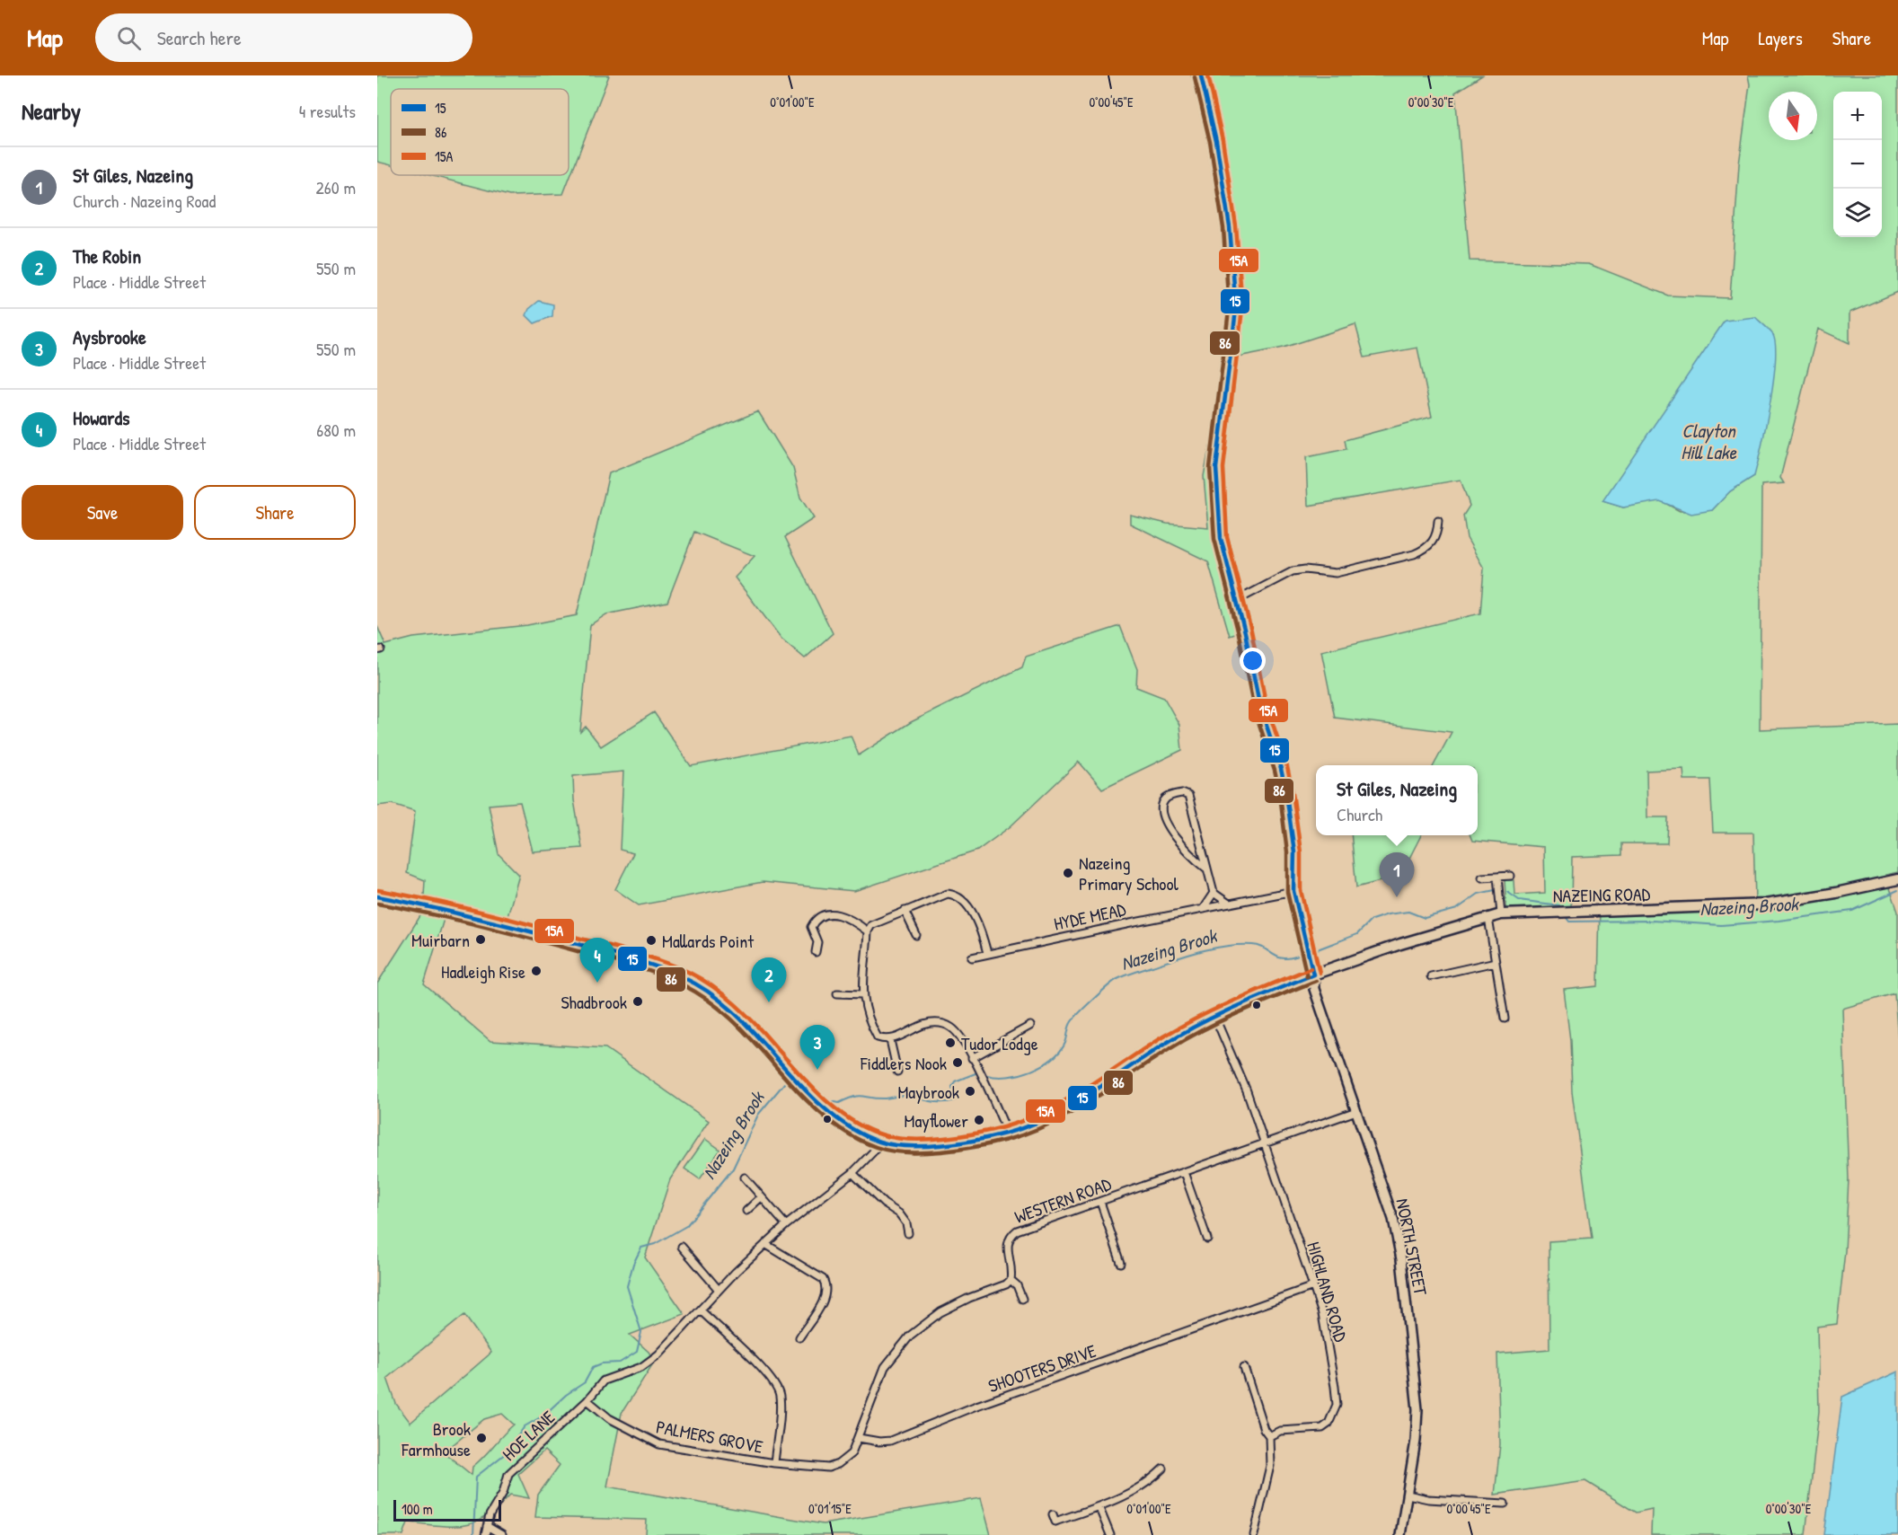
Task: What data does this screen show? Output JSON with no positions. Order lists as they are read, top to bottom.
{
  "streets": {
    "main road": ["NAZEING ROAD"],
    "street": [
      "HYDE MEAD",
      "WESTERN ROAD",
      "NORTH STREET",
      "HIGHLAND ROAD",
      "SHOOTERS DRIVE",
      "HOE LANE",
      "PALMERS GROVE"
    ]
  },
  "crossings": [
    ["NAZEING ROAD", "NORTH STREET"],
    ["WESTERN ROAD", "NORTH STREET"],
    ["WESTERN ROAD", "HIGHLAND ROAD"],
    ["HIGHLAND ROAD", "SHOOTERS DRIVE"],
    ["SHOOTERS DRIVE", "PALMERS GROVE"],
    ["HOE LANE", "PALMERS GROVE"]
  ],
  "water": ["Clayton Hill Lake", "Nazeing Brook"],
  "places": [
    "Nazeing Primary School",
    "Muirbarn",
    "Mallards Point",
    "Hadleigh Rise",
    "Shadbrook",
    "Tudor Lodge",
    "Fiddlers Nook",
    "Maybrook",
    "Mayflower",
    "Brook Farmhouse"
  ],
  "lines": ["transit line 15", "transit line 15A", "transit line 86"],
  "legend": ["15", "86", "15A"],
  "scale_bar": "100 m",
  "north": "bottom",
  "page": {
    "header": "Map",
    "search": "Search here",
    "nav": ["Map", "Layers", "Share"],
    "heading": ["Nearby", "4 results"],
    "map_buttons": ["+", "−"],
    "list": [
      {
        "mark": "1",
        "name": "St Giles, Nazeing",
        "note": "Church · Nazeing Road",
        "value": "260 m"
      },
      {
        "mark": "2",
        "name": "The Robin",
        "note": "Place · Middle Street",
        "value": "550 m"
      },
      {
        "mark": "3",
        "name": "Aysbrooke",
        "note": "Place · Middle Street",
        "value": "550 m"
      },
      {
        "mark": "4",
        "name": "Howards",
        "note": "Place · Middle Street",
        "value": "680 m"
      }
    ],
    "buttons": ["Save", "Share"],
    "popup": ["St Giles, Nazeing", "Church"],
    "pins": [
      "1",
      "4",
      "2",
      "3"
    ],
    "scale": "100 m"
  },
  "coordinates": [
    "0°01'00\"E",
    "0°00'45\"E",
    "0°00'30\"E",
    "0°01'15\"E"
  ]
}
